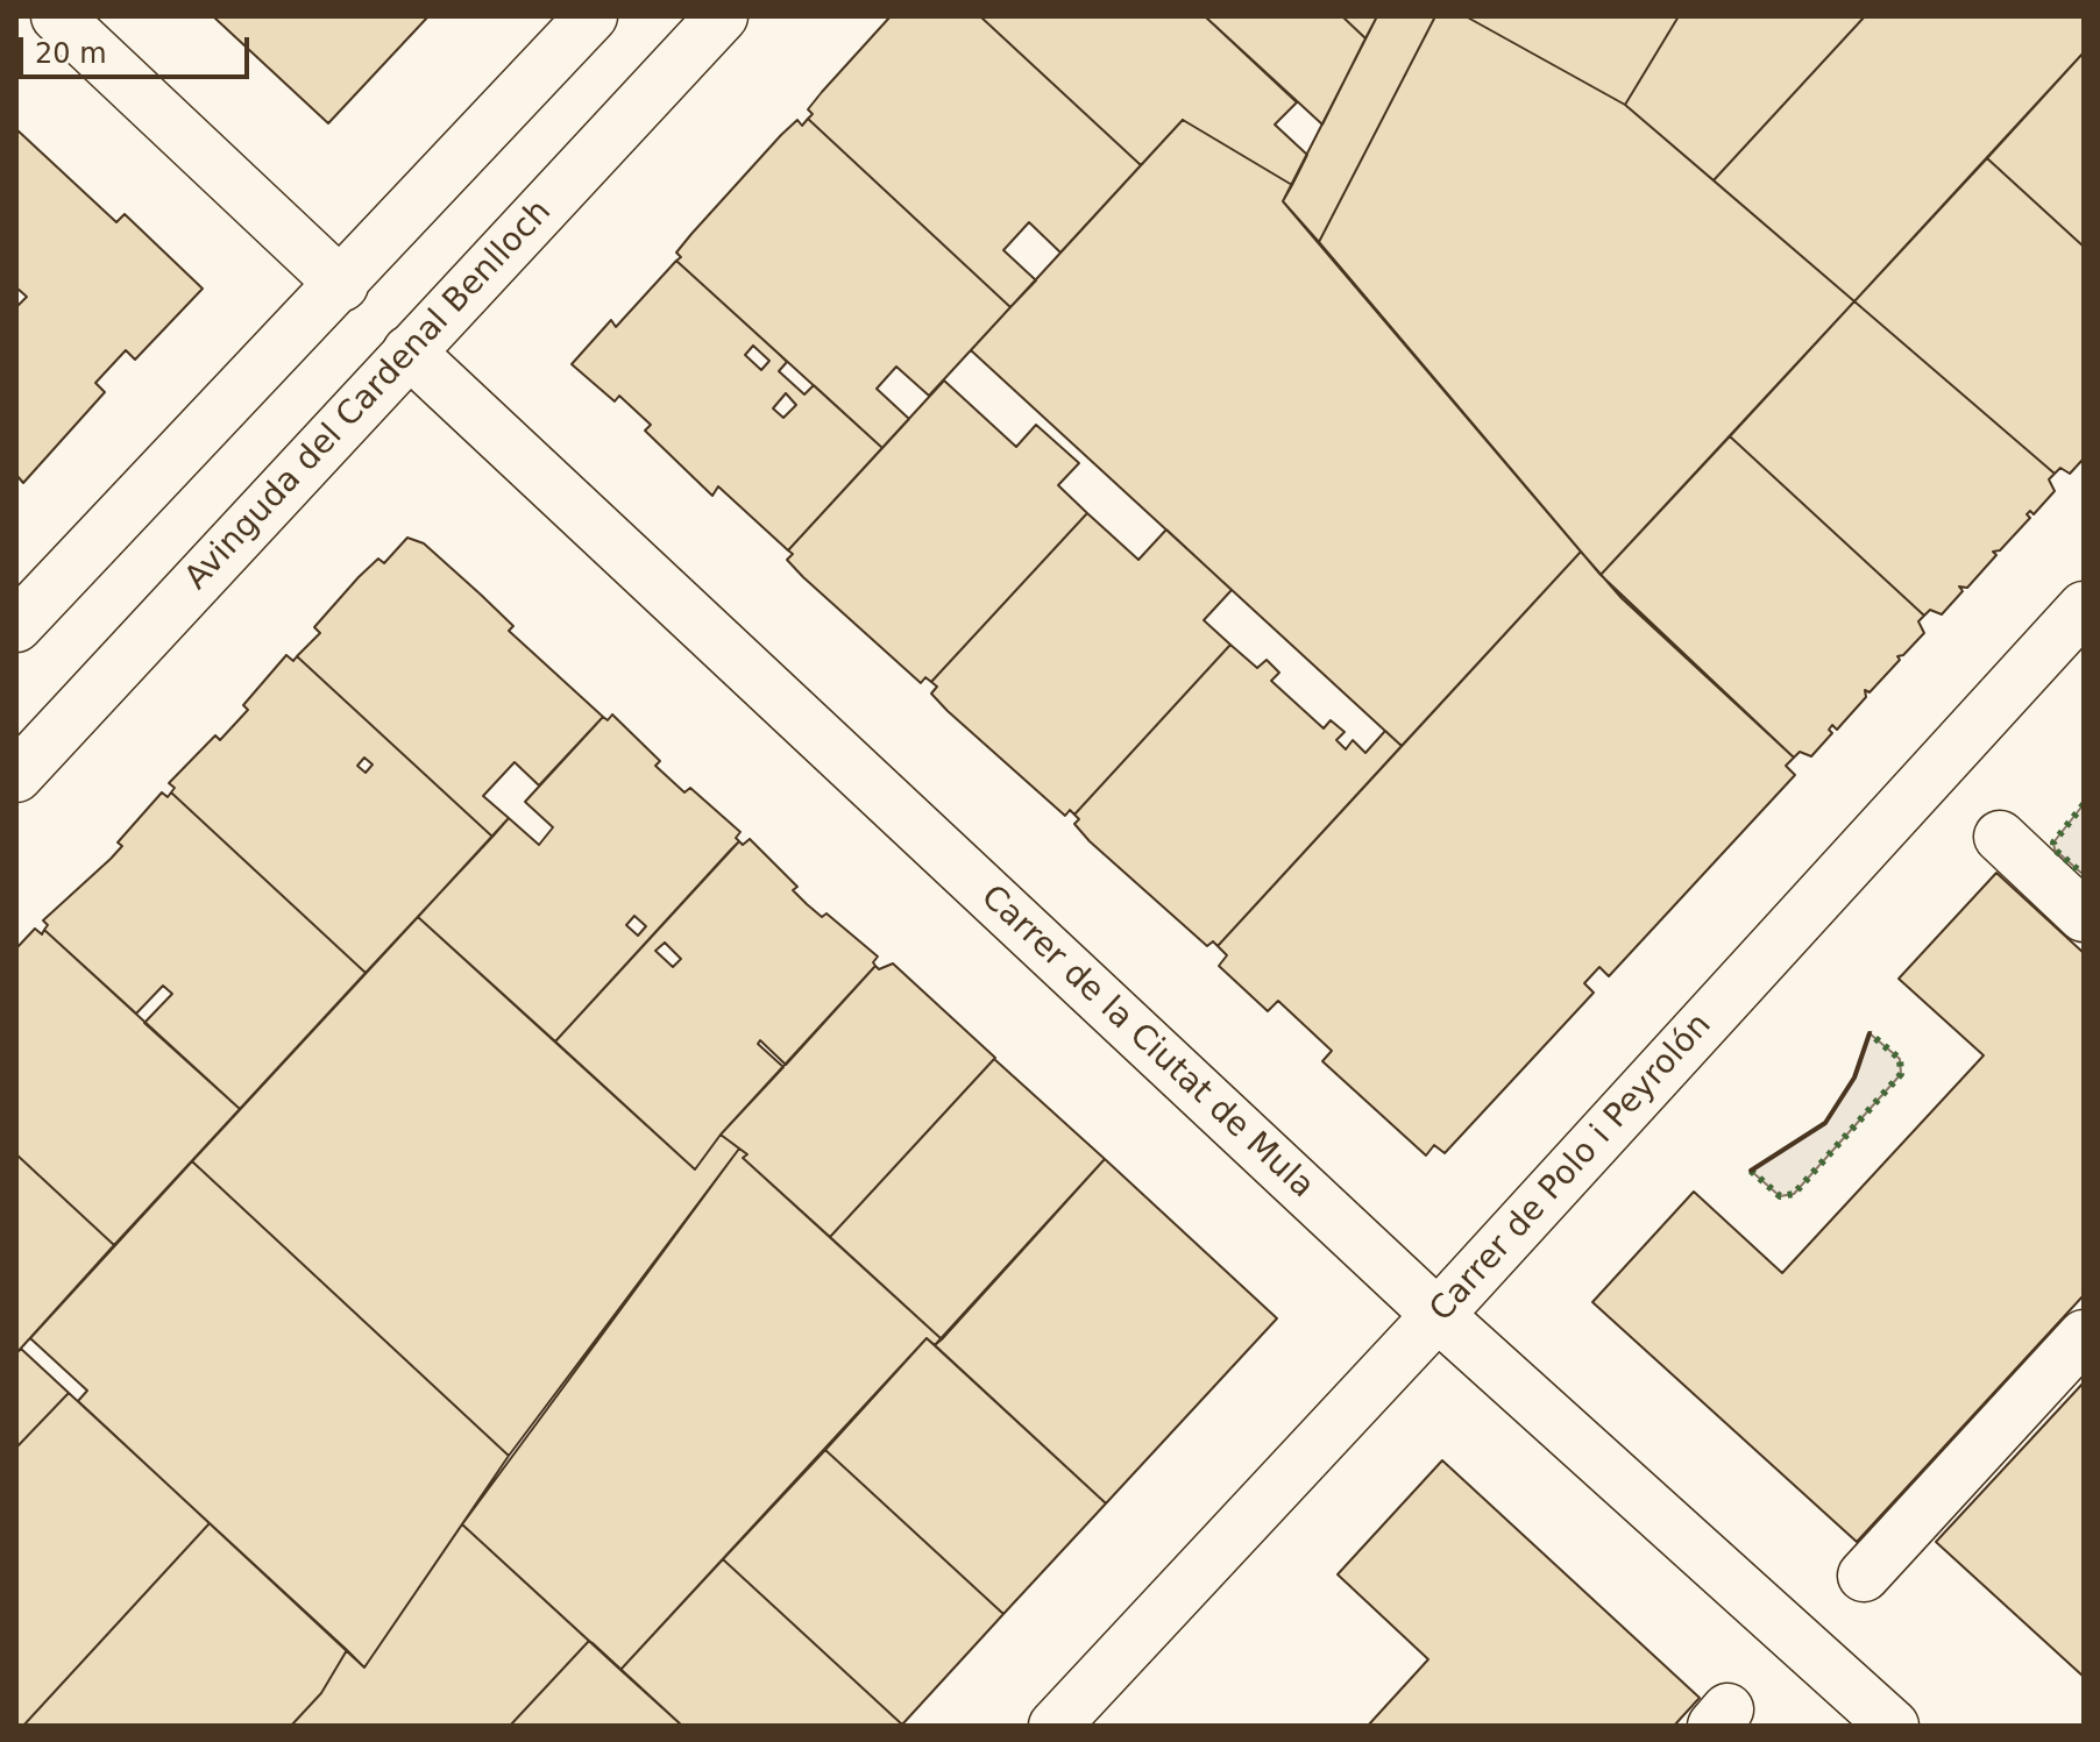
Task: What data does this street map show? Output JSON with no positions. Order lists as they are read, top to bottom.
{
  "streets": {
    "street": ["Avinguda del Cardenal Benlloch", "Carrer de la Ciutat de Mula", "Carrer de Polo i Peyrolón"]
  },
  "crossings": [
    ["Avinguda del Cardenal Benlloch", "Carrer de la Ciutat de Mula"],
    ["Carrer de la Ciutat de Mula", "Carrer de Polo i Peyrolón"]
  ],
  "scale_bar": "20 m"
}
